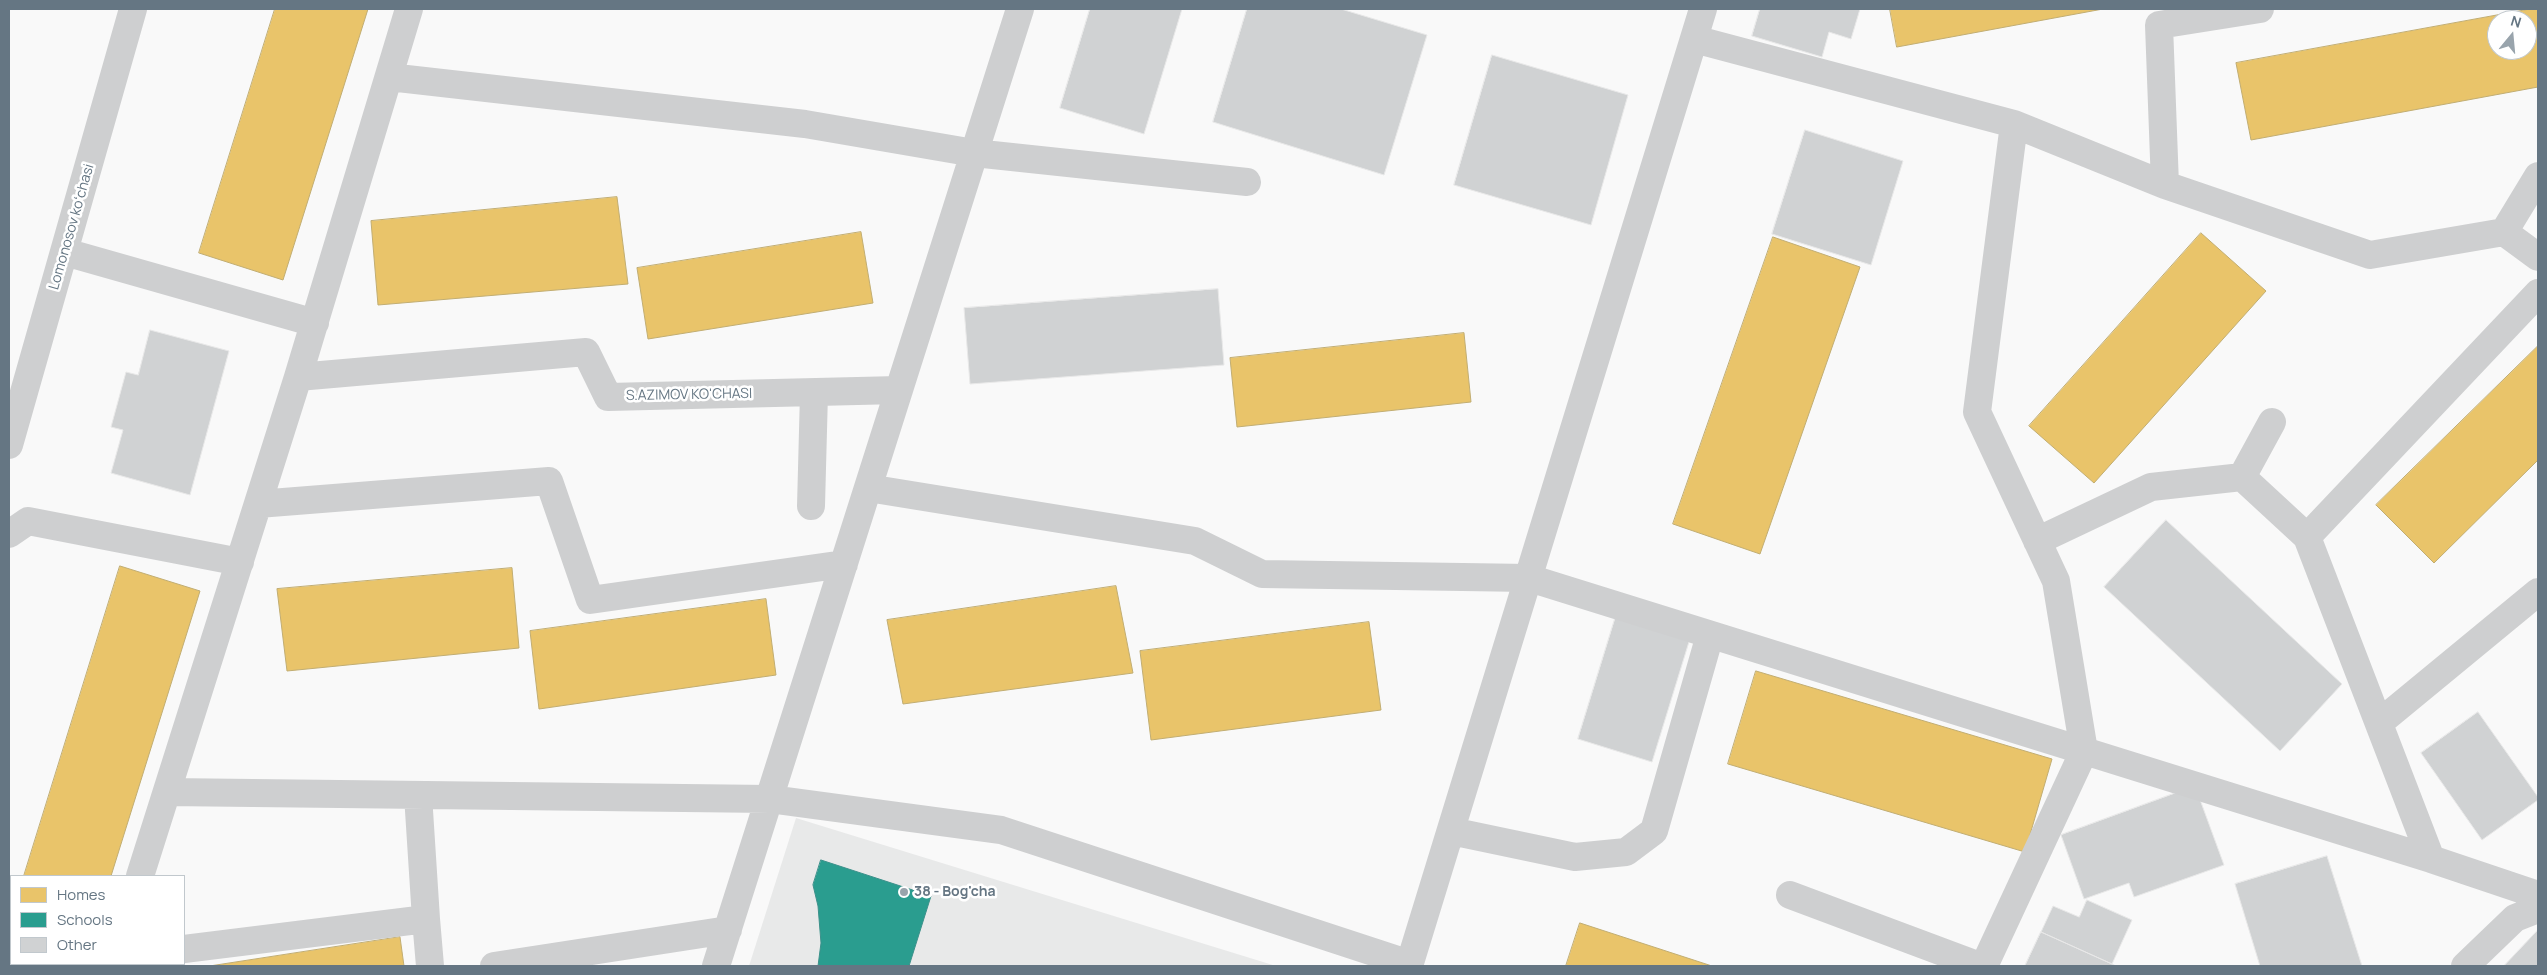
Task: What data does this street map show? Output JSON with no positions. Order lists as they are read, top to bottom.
{
  "streets": {
    "street": ["Lomonosov koʻchasi", "S.AZIMOV KO'CHASI"]
  },
  "places": ["38 - Bog'cha"],
  "legend": ["Homes", "Schools", "Other"],
  "north": "top"
}
